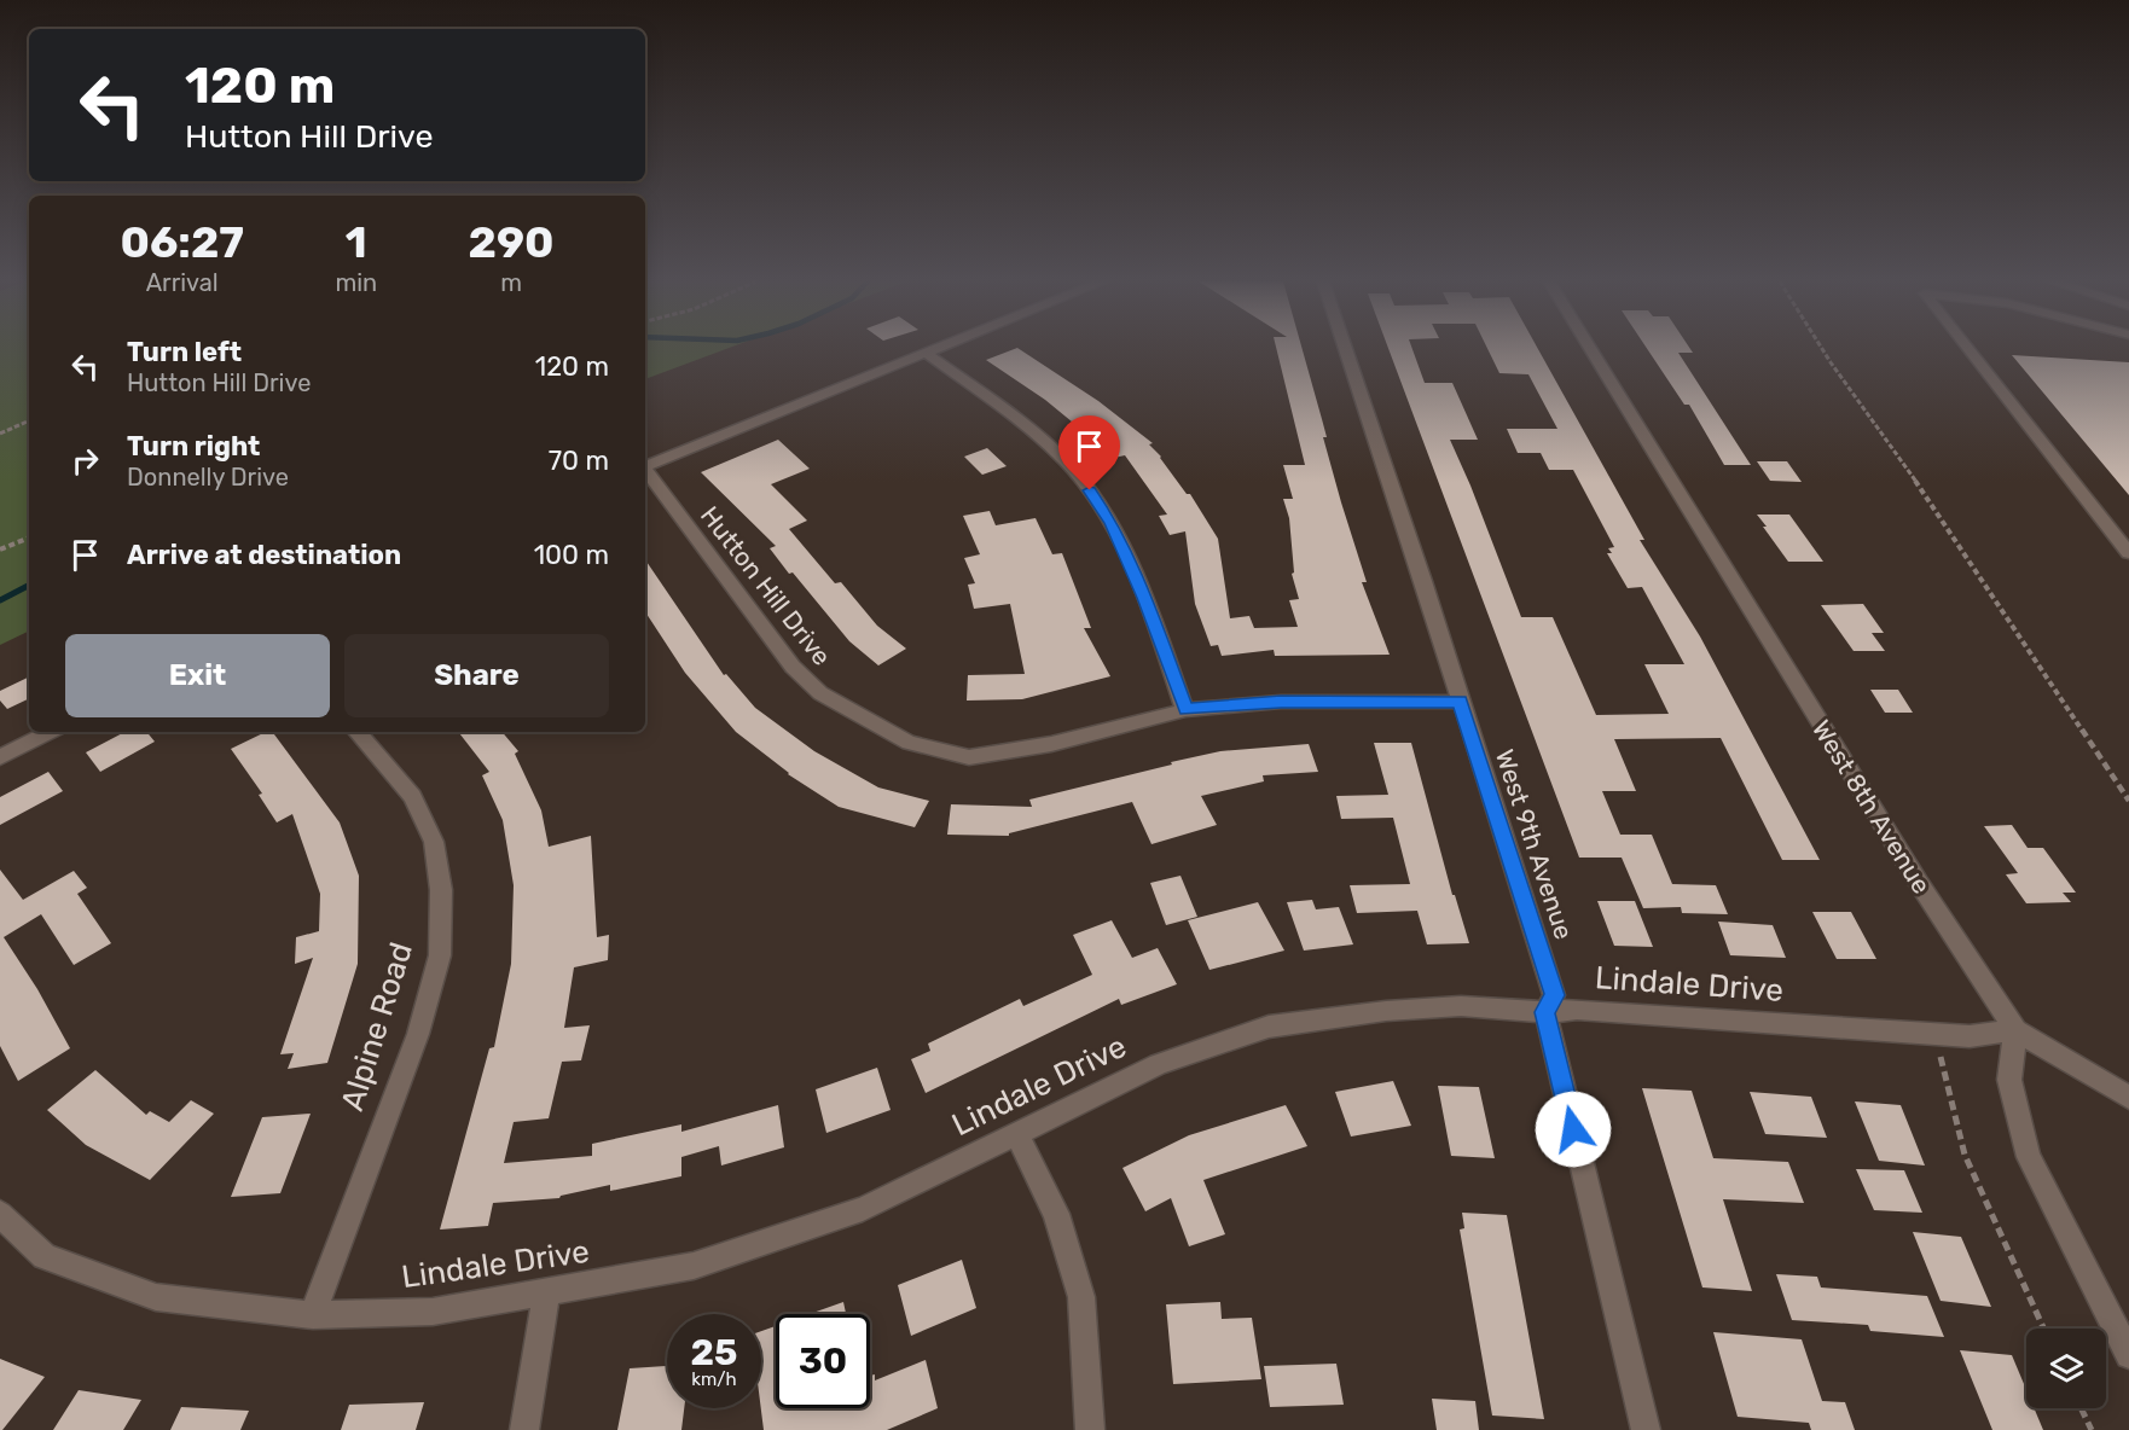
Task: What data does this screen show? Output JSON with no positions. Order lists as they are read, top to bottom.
{
  "streets": {
    "street": [
      "Hutton Hill Drive",
      "West 8th Avenue",
      "West 9th Avenue",
      "Lindale Drive",
      "Alpine Road"
    ]
  },
  "crossings": [
    ["Hutton Hill Drive", "West 9th Avenue"],
    ["West 8th Avenue", "Lindale Drive"],
    ["West 9th Avenue", "Lindale Drive"],
    ["Lindale Drive", "Alpine Road"]
  ],
  "page": {
    "turn": ["120 m", "Hutton Hill Drive"],
    "eta": [
      "06:27",
      "Arrival",
      "1",
      "min",
      "290",
      "m"
    ],
    "list": [
      {
        "name": "Turn left",
        "note": "Hutton Hill Drive",
        "value": "120 m"
      },
      {
        "name": "Turn right",
        "note": "Donnelly Drive",
        "value": "70 m"
      },
      {
        "name": "Arrive at destination",
        "value": "100 m"
      }
    ],
    "buttons": ["Exit", "Share"],
    "speed": "25 km/h",
    "limit": "30"
  }
}
